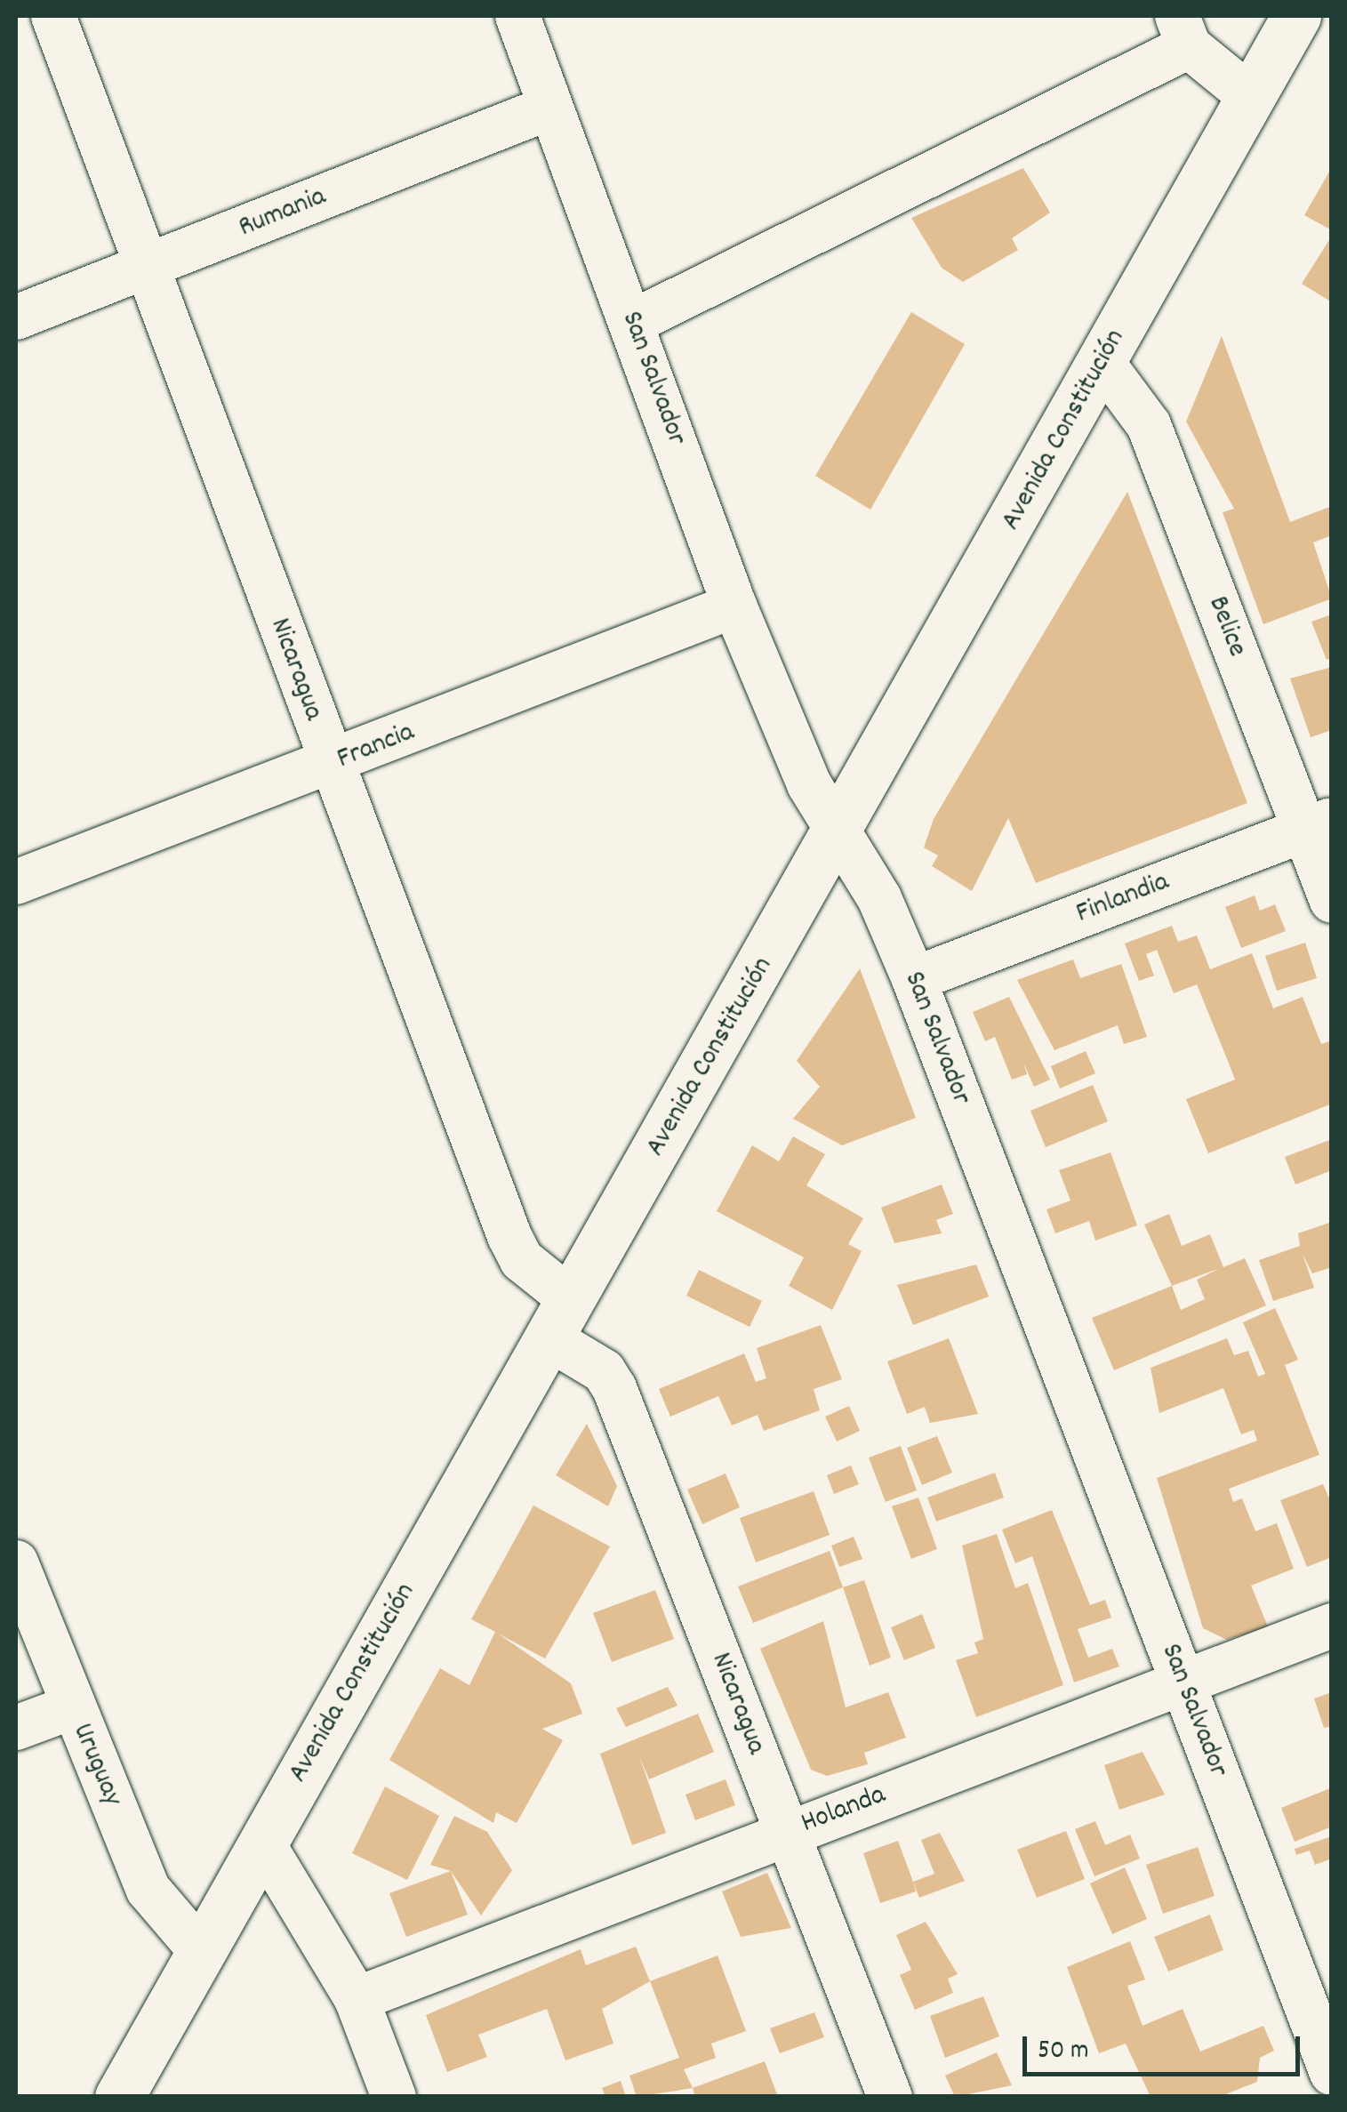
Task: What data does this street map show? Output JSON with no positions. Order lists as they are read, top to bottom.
{
  "streets": {
    "main road": ["Avenida Constitución"],
    "street": [
      "Rumania",
      "San Salvador",
      "Belice",
      "Nicaragua",
      "Francia",
      "Finlandia",
      "Uruguay",
      "Holanda"
    ]
  },
  "crossings": [
    ["Rumania", "San Salvador"],
    ["Rumania", "Nicaragua"],
    ["San Salvador", "Avenida Constitución"],
    ["San Salvador", "Francia"],
    ["San Salvador", "Finlandia"],
    ["San Salvador", "Holanda"],
    ["Avenida Constitución", "Belice"],
    ["Avenida Constitución", "Nicaragua"],
    ["Avenida Constitución", "Uruguay"],
    ["Belice", "Finlandia"],
    ["Nicaragua", "Francia"],
    ["Nicaragua", "Holanda"]
  ],
  "scale_bar": "50 m"
}
